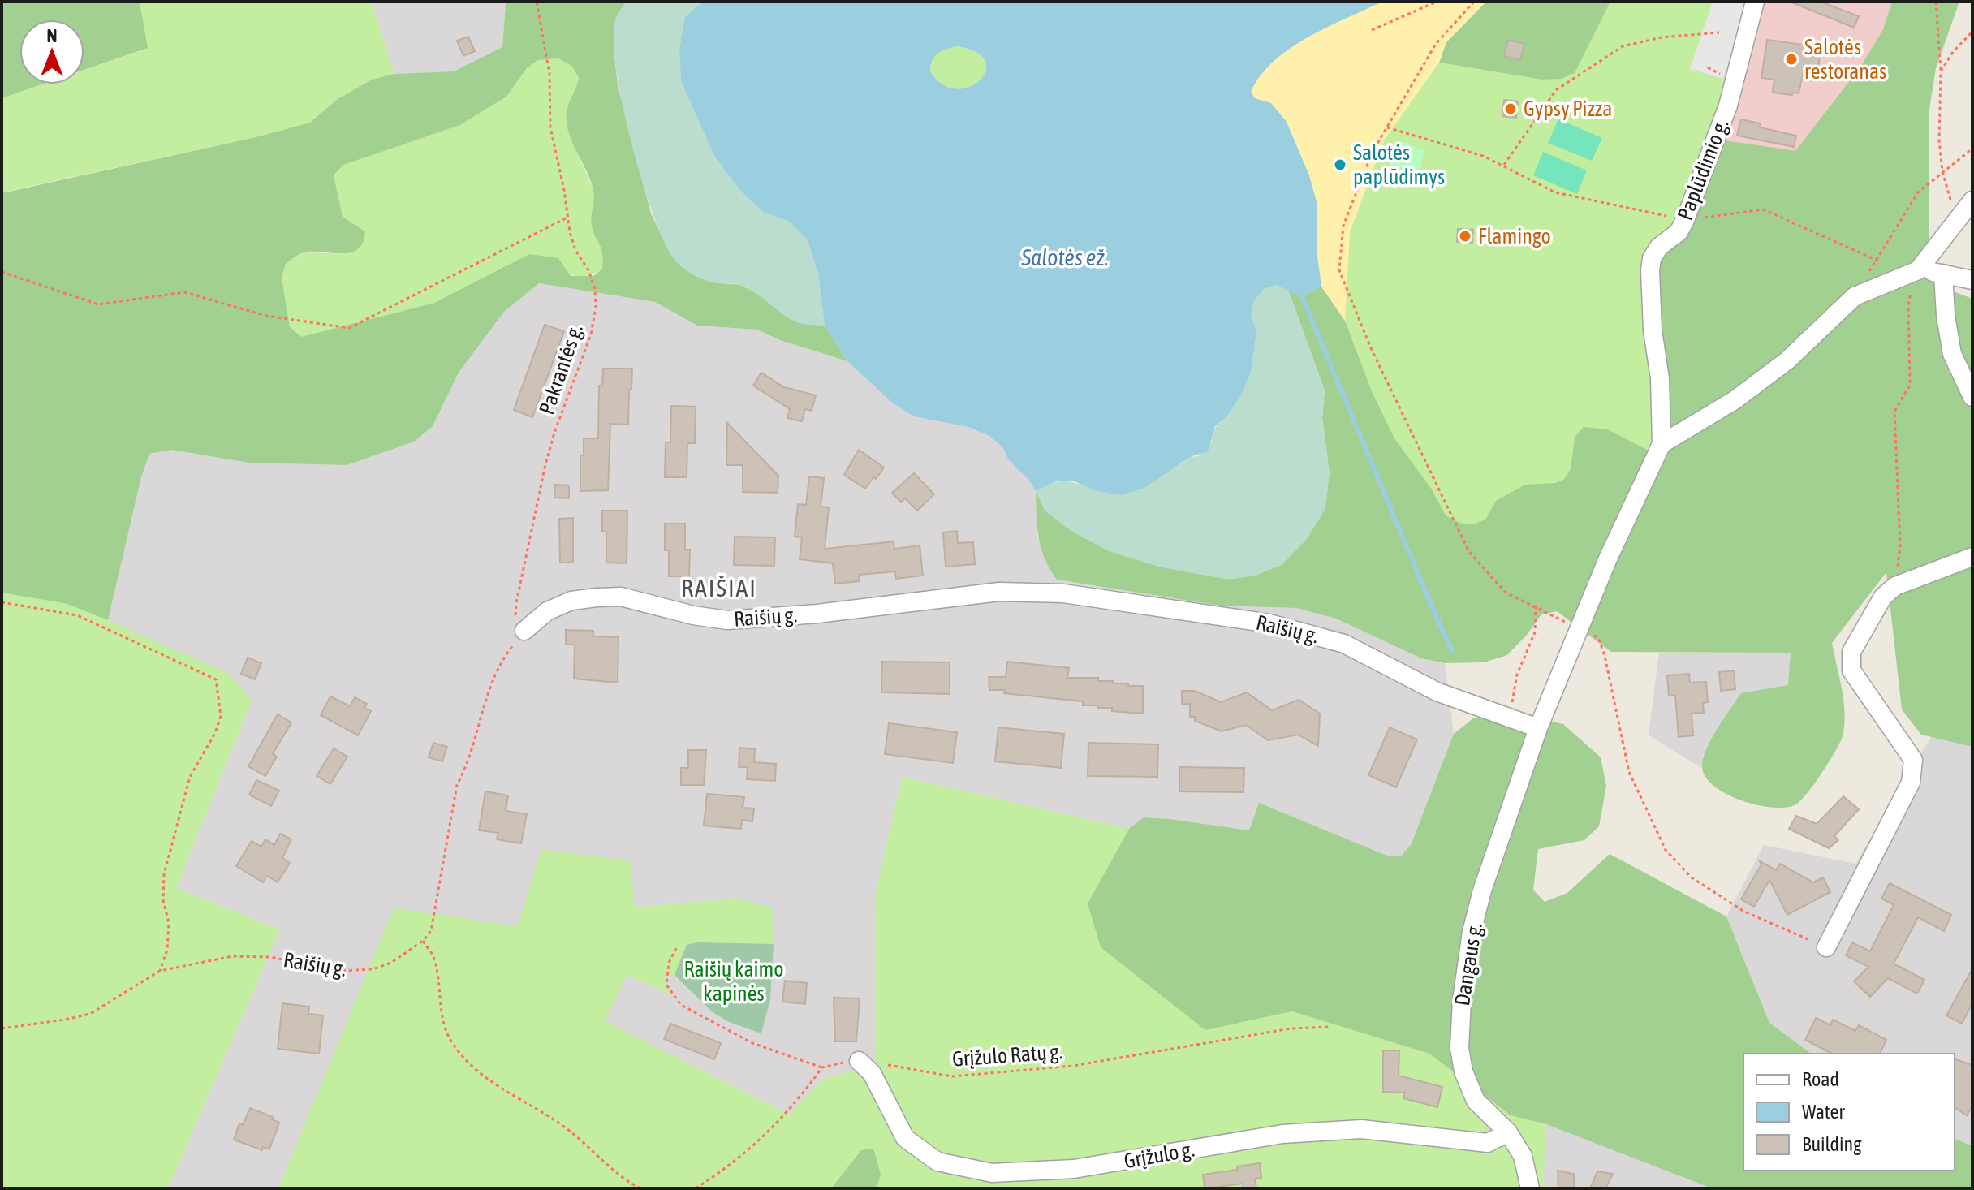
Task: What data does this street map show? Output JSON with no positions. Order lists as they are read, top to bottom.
{
  "streets": {
    "street": [
      "Paplūdimio g.",
      "Raišių g.",
      "Dangaus g.",
      "Grįžulo g."
    ],
    "path": ["Pakrantės g.", "Grįžulo Ratų g."]
  },
  "crossings": [
    ["Paplūdimio g.", "Dangaus g."],
    ["Pakrantės g.", "Raišių g."],
    ["Raišių g.", "Dangaus g."],
    ["Dangaus g.", "Grįžulo g."],
    ["Grįžulo Ratų g.", "Grįžulo g."]
  ],
  "districts": ["RAIŠIAI"],
  "water": ["Salotės ež."],
  "parks": ["Raišių kaimo kapinės"],
  "places": [
    "Salotės restoranas",
    "Gypsy Pizza",
    "Salotės paplūdimys",
    "Flamingo"
  ],
  "legend": ["Road", "Water", "Building"],
  "north": "top"
}
